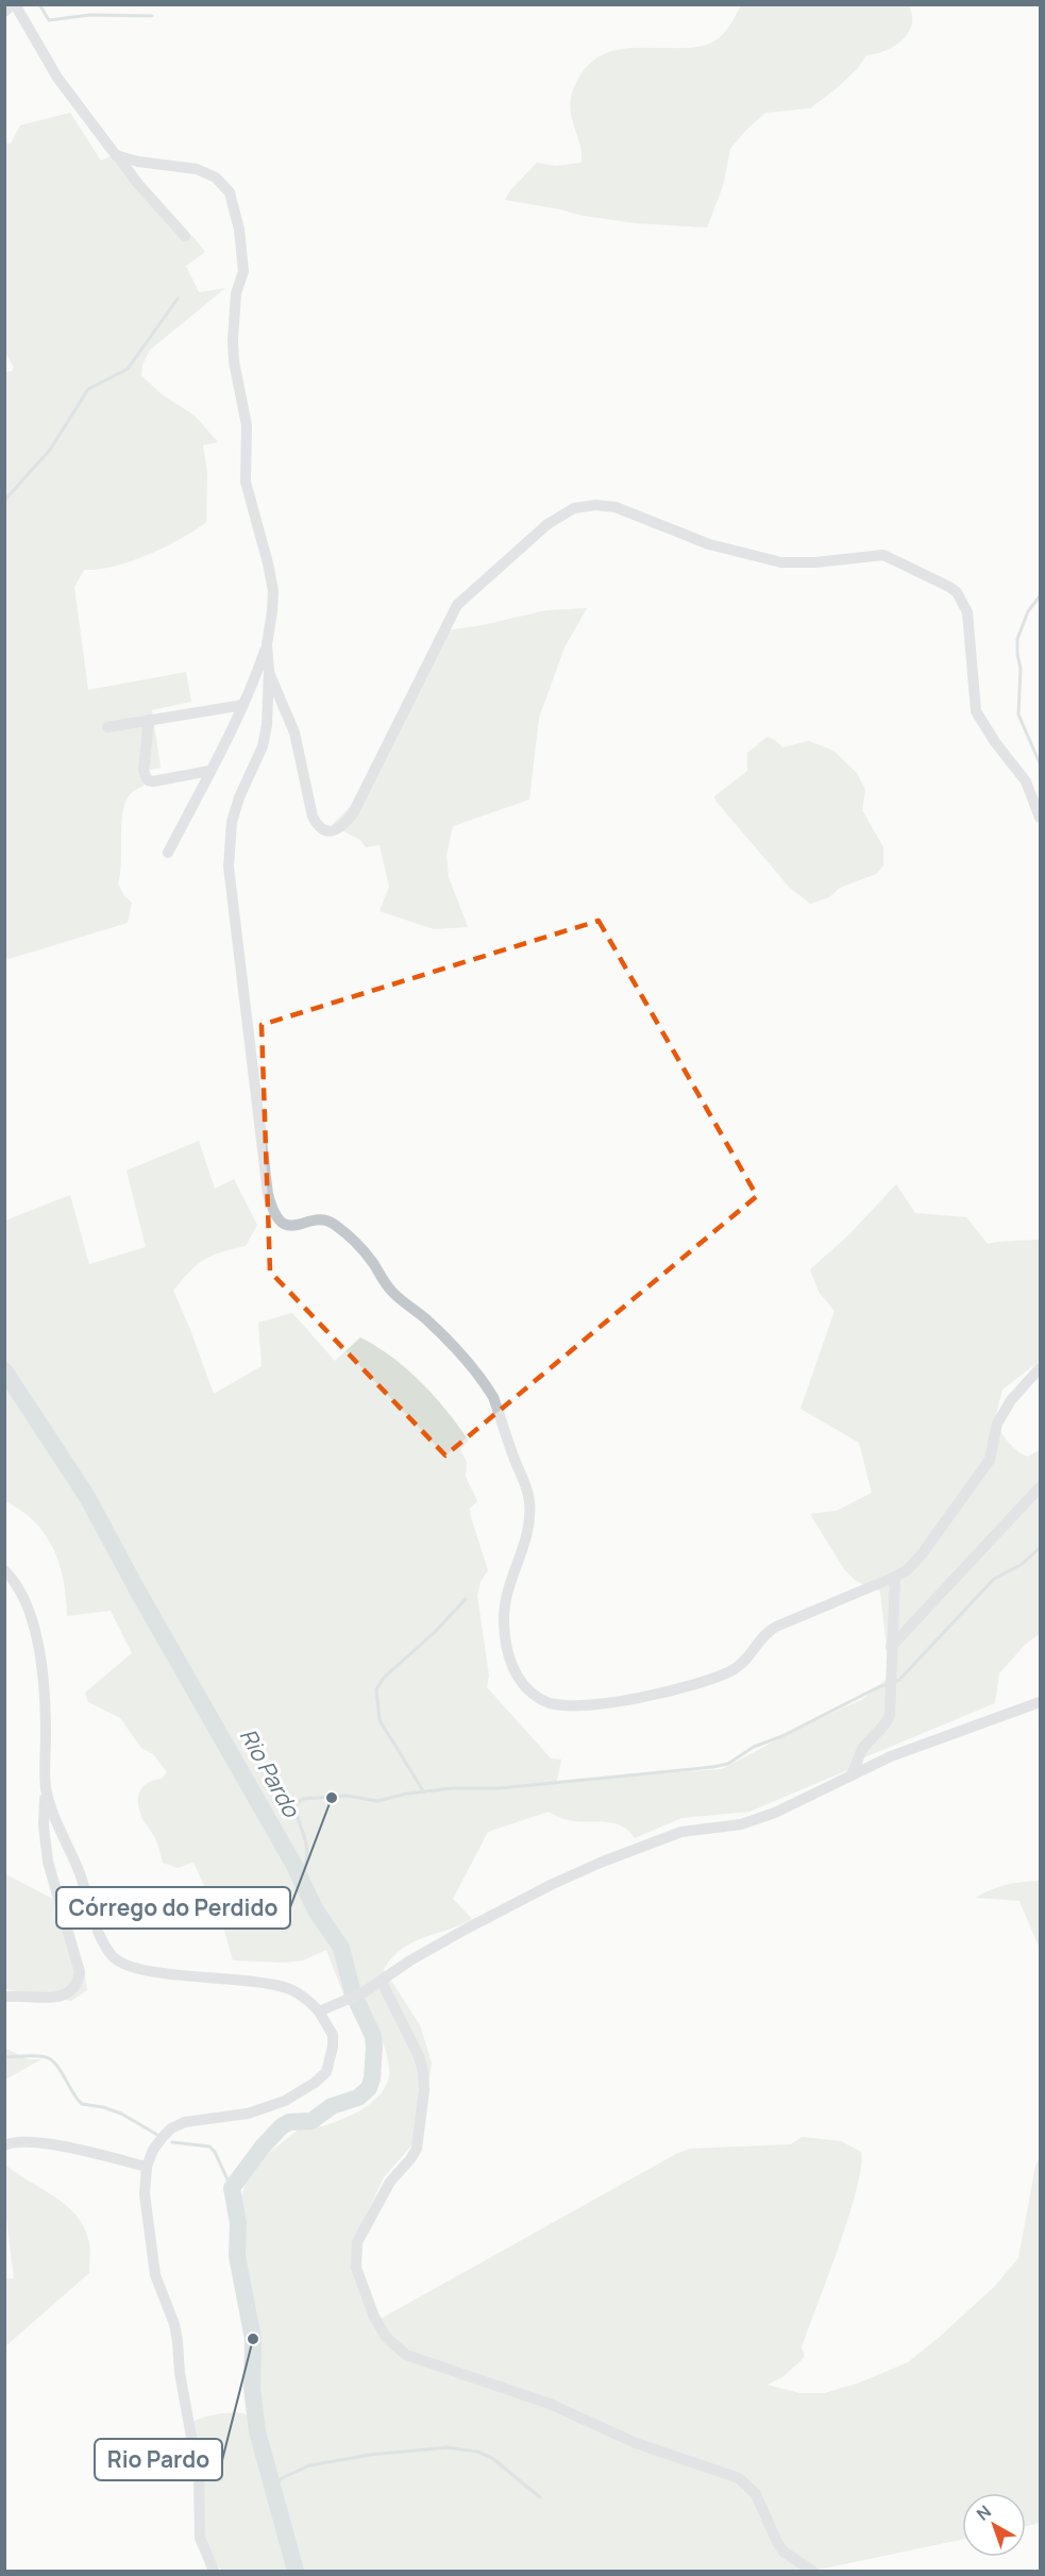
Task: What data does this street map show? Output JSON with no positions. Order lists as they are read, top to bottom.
{
  "water": ["Rio Pardo"],
  "places": ["Córrego do Perdido", "Rio Pardo"],
  "north": "top left"
}
